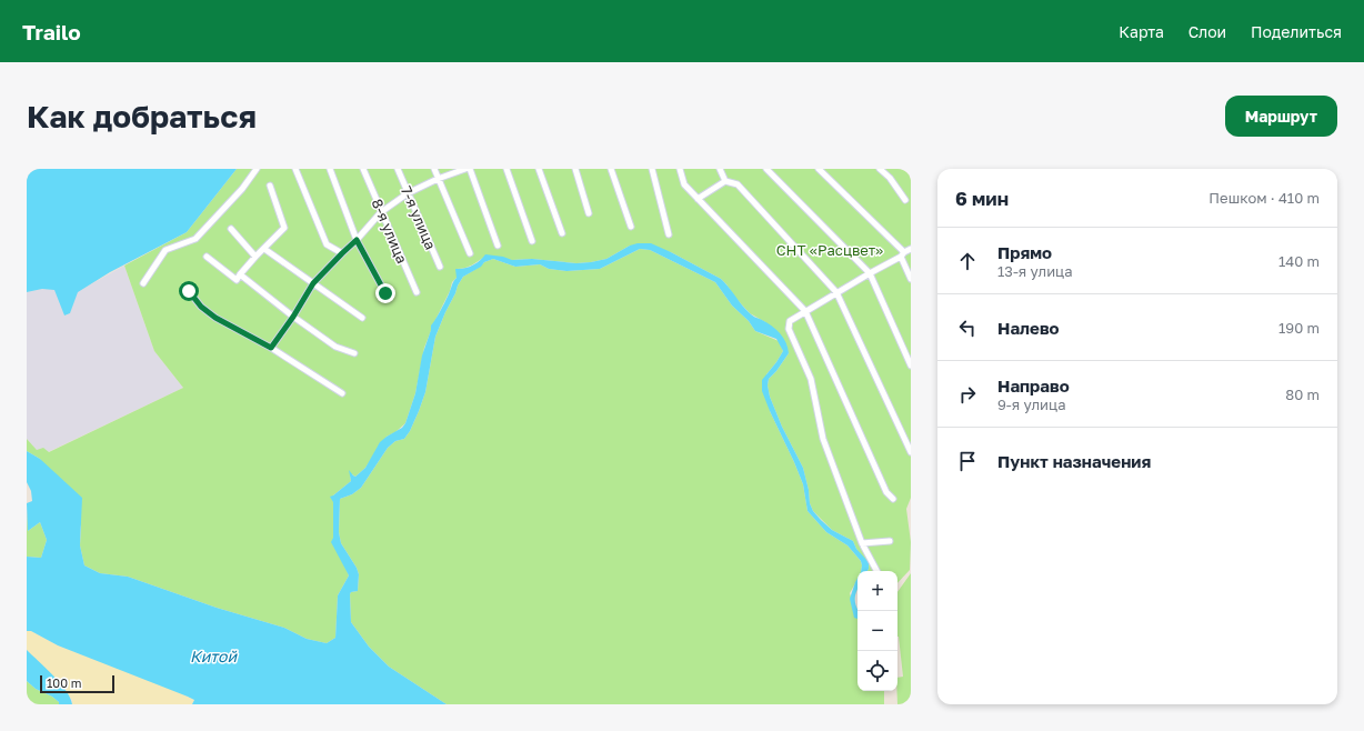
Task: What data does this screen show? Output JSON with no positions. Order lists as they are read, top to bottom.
{
  "streets": {
    "street": ["7-я улица", "8-я улица"]
  },
  "water": ["Китой"],
  "parks": ["СНТ «Расцвет»"],
  "scale_bar": "100 m",
  "page": {
    "header": "Trailo",
    "nav": ["Карта", "Слои", "Поделиться"],
    "buttons": "Маршрут",
    "title": "Как добраться",
    "heading": ["6 мин", "Пешком · 410 m"],
    "list": [
      ["Прямо", "13-я улица", "140 m"],
      ["Налево", "190 m"],
      ["Направо", "9-я улица", "80 m"],
      "Пункт назначения"
    ],
    "map_buttons": ["+", "−"],
    "scale": "100 m"
  }
}
